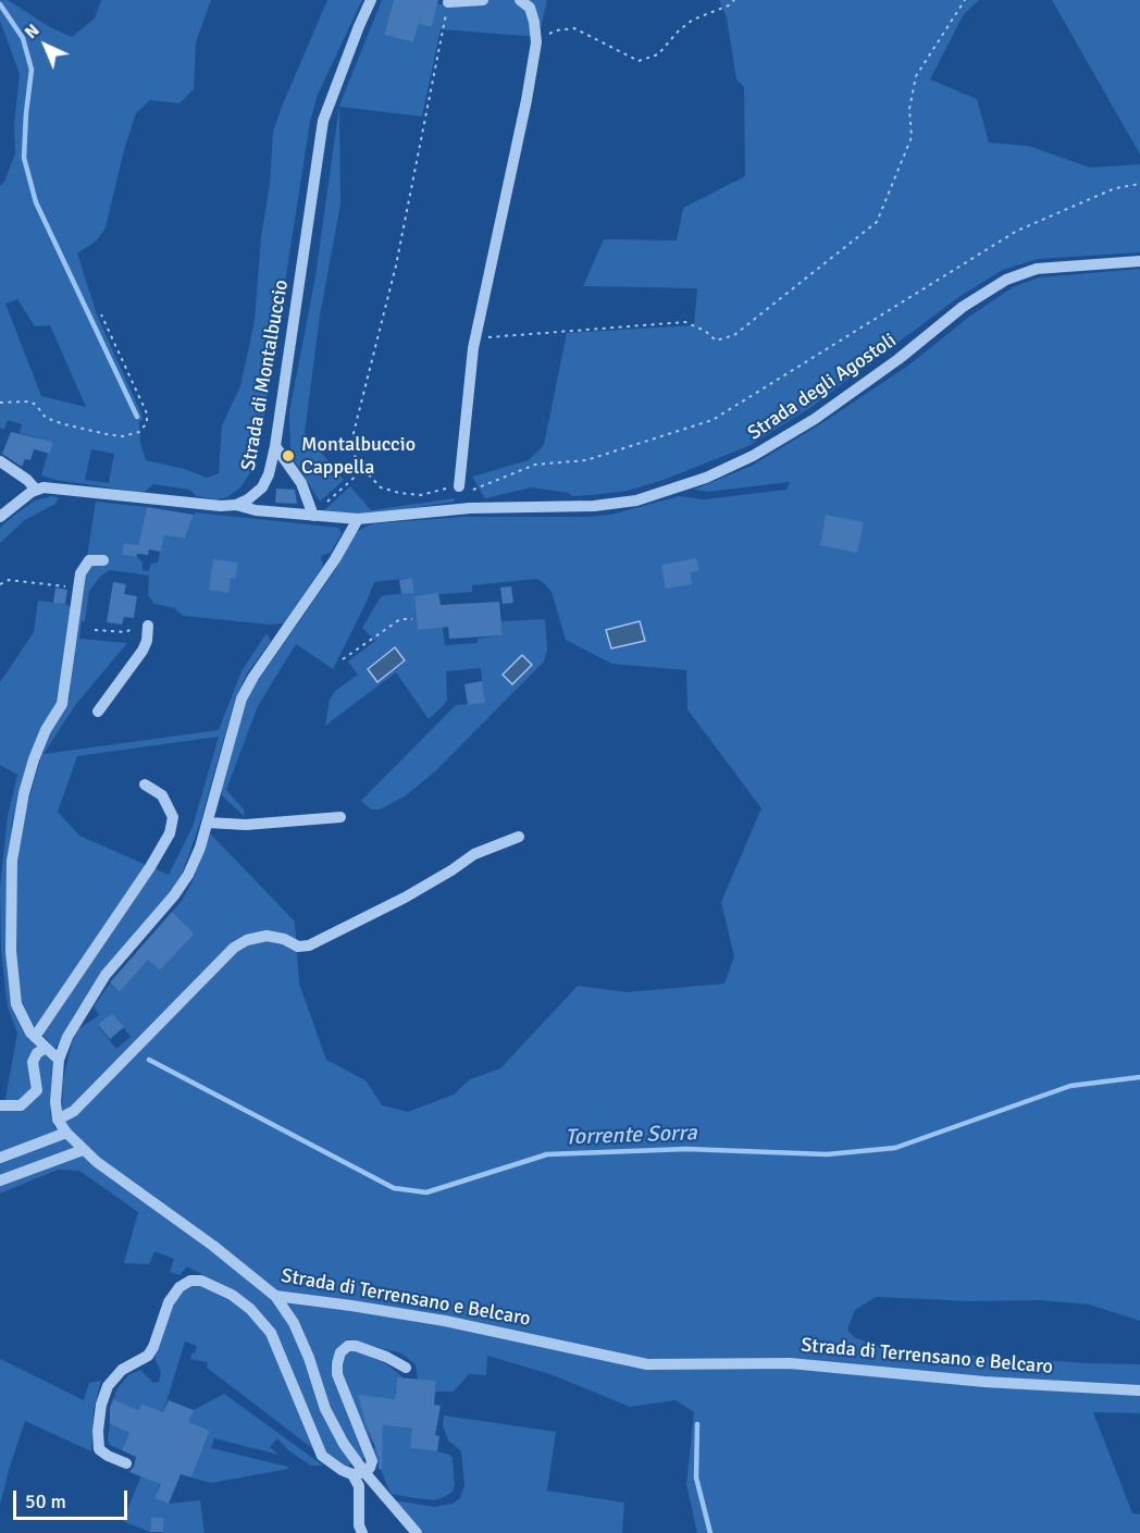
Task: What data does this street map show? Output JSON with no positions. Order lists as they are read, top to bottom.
{
  "streets": {
    "street": ["Strada di Montalbuccio", "Strada degli Agostoli", "Strada di Terrensano e Belcaro"]
  },
  "crossings": [
    ["Strada di Montalbuccio", "Strada degli Agostoli"]
  ],
  "water": ["Torrente Sorra"],
  "places": ["Montalbuccio Cappella"],
  "scale_bar": "50 m",
  "north": "top left"
}
